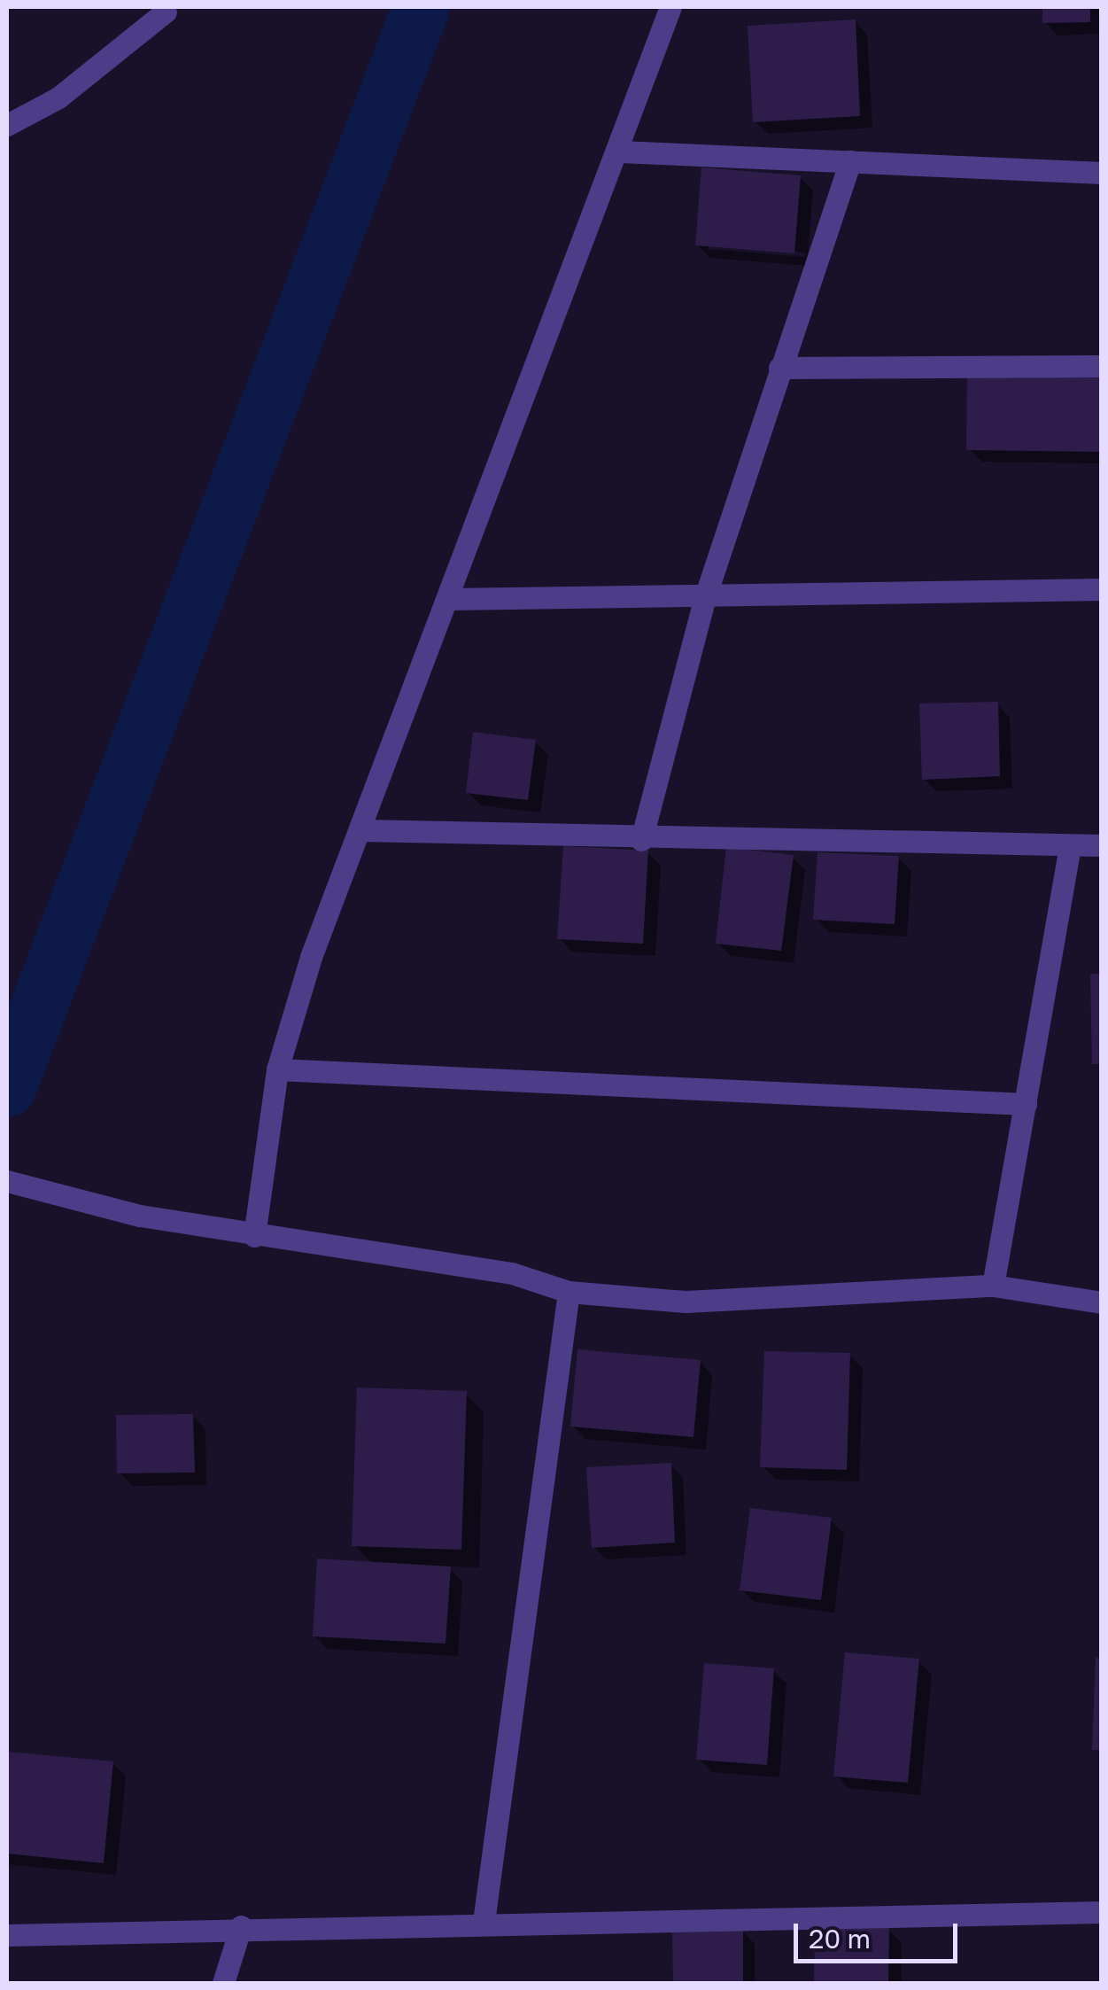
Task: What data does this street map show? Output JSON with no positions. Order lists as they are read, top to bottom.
{
  "scale_bar": "20 m"
}
